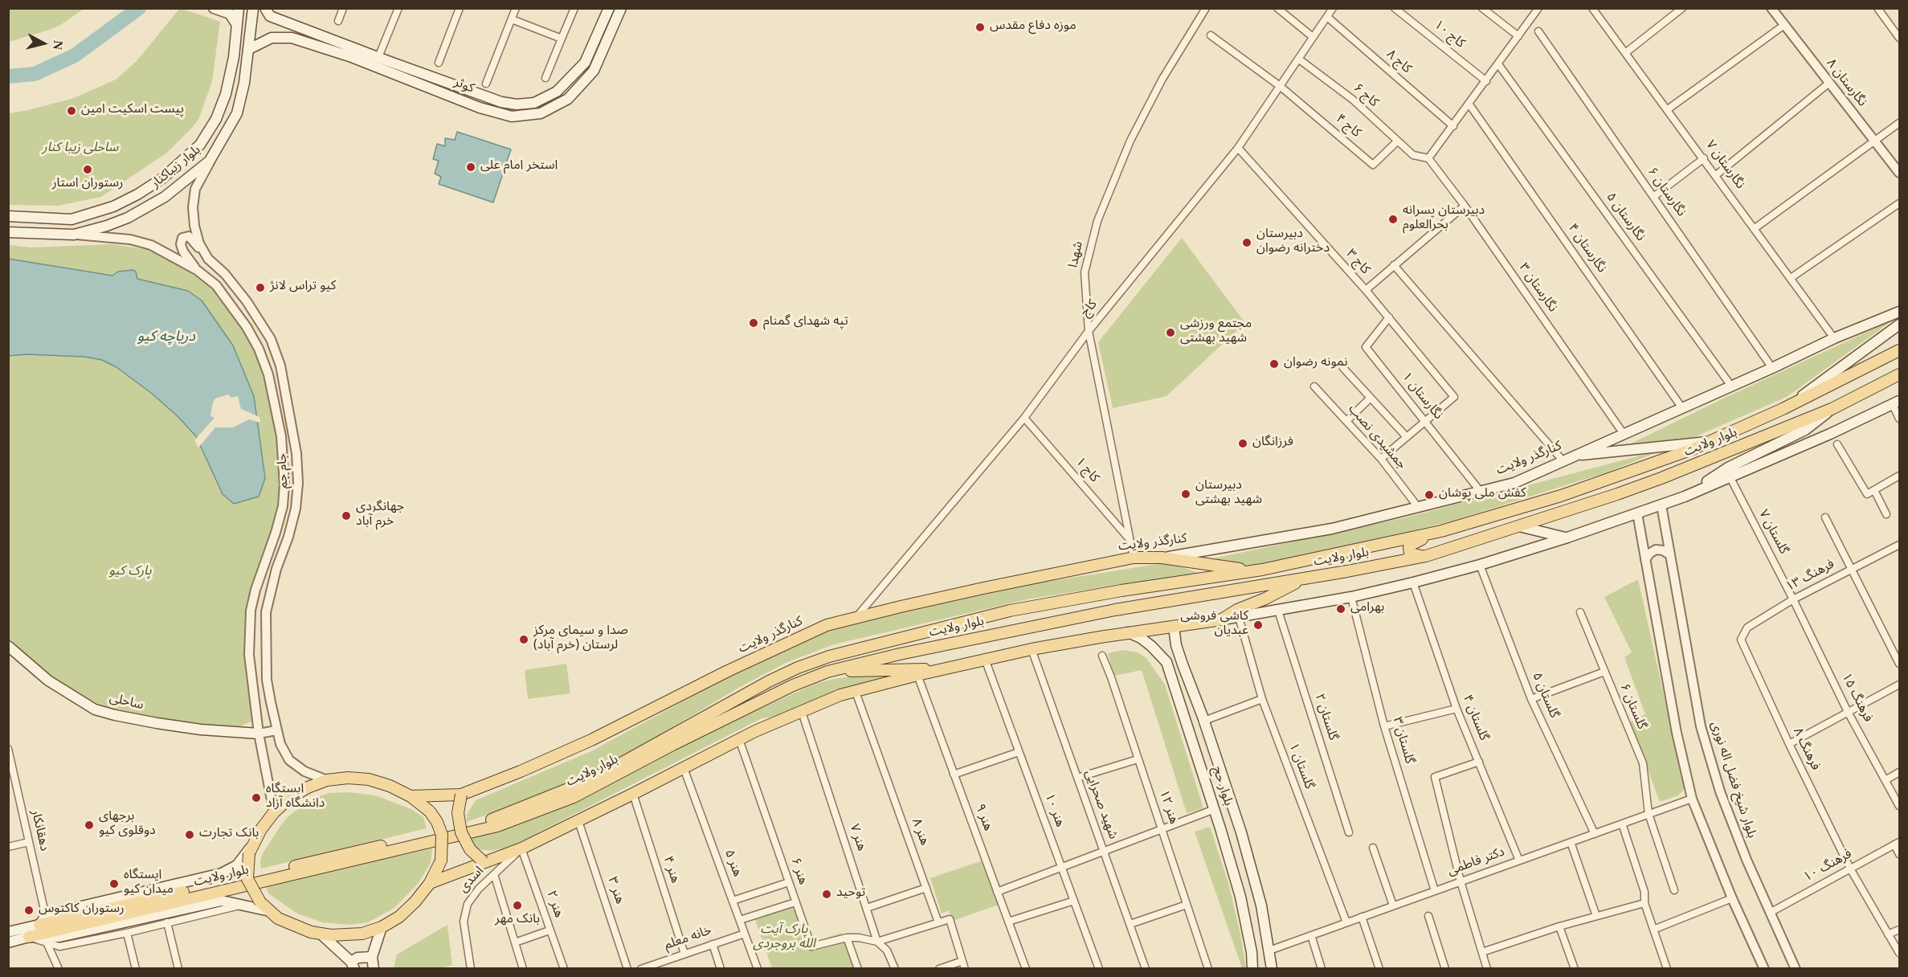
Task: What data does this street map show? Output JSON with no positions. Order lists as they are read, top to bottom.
{
  "streets": {
    "main road": [
      "کوثر",
      "بلوار زیباکنار",
      "بلوار ولایت",
      "کنارگذر ولایت",
      "ساحلی",
      "بلوار حج"
    ],
    "street": [
      "کاج ۱۰",
      "کاج ۸",
      "نگارستان ۸",
      "کاج ۶",
      "کاج ۴",
      "نگارستان ۷",
      "نگارستان ۶",
      "نگارستان ۵",
      "نگارستان ۴",
      "شهدا",
      "کاج ۳",
      "نگارستان ۳",
      "کاج",
      "نگارستان ۱",
      "جمشیدی نصب",
      "جام جم",
      "کاج ۱",
      "گلستان ۷",
      "فرهنگ ۱۳",
      "گلستان ۵",
      "فرهنگ ۱۵",
      "گلستان ۶",
      "گلستان ۲",
      "گلستان ۴",
      "گلستان ۳",
      "فرهنگ ۸",
      "گلستان ۱",
      "بلوار شیخ فضل اله نوری",
      "شهید صحرایی",
      "هنر ۱۲",
      "هنر ۱۰",
      "هنر ۹",
      "دهقانکار",
      "هنر ۸",
      "هنر ۷",
      "دکتر فاطمی",
      "هنر ۵",
      "فرهنگ ۱۰",
      "هنر ۴",
      "هنر ۶",
      "اسدی",
      "هنر ۳",
      "هنر ۲",
      "خانه معلم"
    ]
  },
  "crossings": [
    ["کاج ۸", "کاج"],
    ["کوثر", "بلوار زیباکنار"],
    ["کاج ۶", "کاج ۴"],
    ["کاج ۶", "نگارستان ۳"],
    ["کاج ۶", "کاج"],
    ["کاج ۴", "کاج"],
    ["نگارستان ۷", "کنارگذر ولایت"],
    ["بلوار زیباکنار", "جام جم"],
    ["نگارستان ۶", "کنارگذر ولایت"],
    ["نگارستان ۵", "کنارگذر ولایت"],
    ["نگارستان ۴", "کنارگذر ولایت"],
    ["شهدا", "کاج"],
    ["شهدا", "کنارگذر ولایت"],
    ["شهدا", "کاج ۱"],
    ["کاج ۳", "کاج"],
    ["کاج ۳", "نگارستان ۱"],
    ["نگارستان ۳", "کنارگذر ولایت"],
    ["کاج", "کنارگذر ولایت"],
    ["کاج", "کاج ۱"],
    ["نگارستان ۱", "کنارگذر ولایت"],
    ["جمشیدی نصب", "کنارگذر ولایت"],
    ["بلوار ولایت", "دهقانکار"],
    ["جام جم", "ساحلی"],
    ["گلستان ۷", "فرهنگ ۱۳"],
    ["گلستان ۷", "فرهنگ ۱۵"],
    ["فرهنگ ۱۳", "فرهنگ ۱۵"],
    ["فرهنگ ۱۳", "فرهنگ ۸"],
    ["گلستان ۵", "دکتر فاطمی"],
    ["گلستان ۶", "دکتر فاطمی"],
    ["گلستان ۴", "دکتر فاطمی"],
    ["گلستان ۳", "دکتر فاطمی"],
    ["فرهنگ ۸", "فرهنگ ۱۰"],
    ["گلستان ۱", "دکتر فاطمی"],
    ["بلوار شیخ فضل اله نوری", "فرهنگ ۱۰"],
    ["بلوار حج", "دکتر فاطمی"],
    ["هنر ۵", "خانه معلم"],
    ["هنر ۴", "خانه معلم"],
    ["اسدی", "هنر ۲"]
  ],
  "water": ["دریاچه کیو"],
  "parks": ["ساحلی زیبا کنار", "پارک کیو", "پارک آیت الله بروجردی"],
  "places": [
    "موزه دفاع مقدس",
    "پیست اسکیت امین",
    "استخر امام علی",
    "رستوران استار",
    "دبیرستان پسرانه بحرالعلوم",
    "دبیرستان دخترانه رضوان",
    "کیو تراس لانژ",
    "تپه شهدای گمنام",
    "مجتمع ورزشی شهید بهشتی",
    "نمونه رضوان",
    "فرزانگان",
    "دبیرستان شهید بهشتی",
    "کفش ملی پوشان",
    "جهانگردى خرم آباد",
    "بهرامی",
    "کاشی فروشی عبدیان",
    "صدا و سیمای مرکز لرستان (خرم آباد)",
    "ایستگاه دانشگاه آزاد",
    "برجهای دوقلوی کیو",
    "بانک تجارت",
    "ایستگاه میدان کیو",
    "توحید",
    "بانک مهر",
    "رستوران کاکتوس"
  ],
  "north": "right"
}
